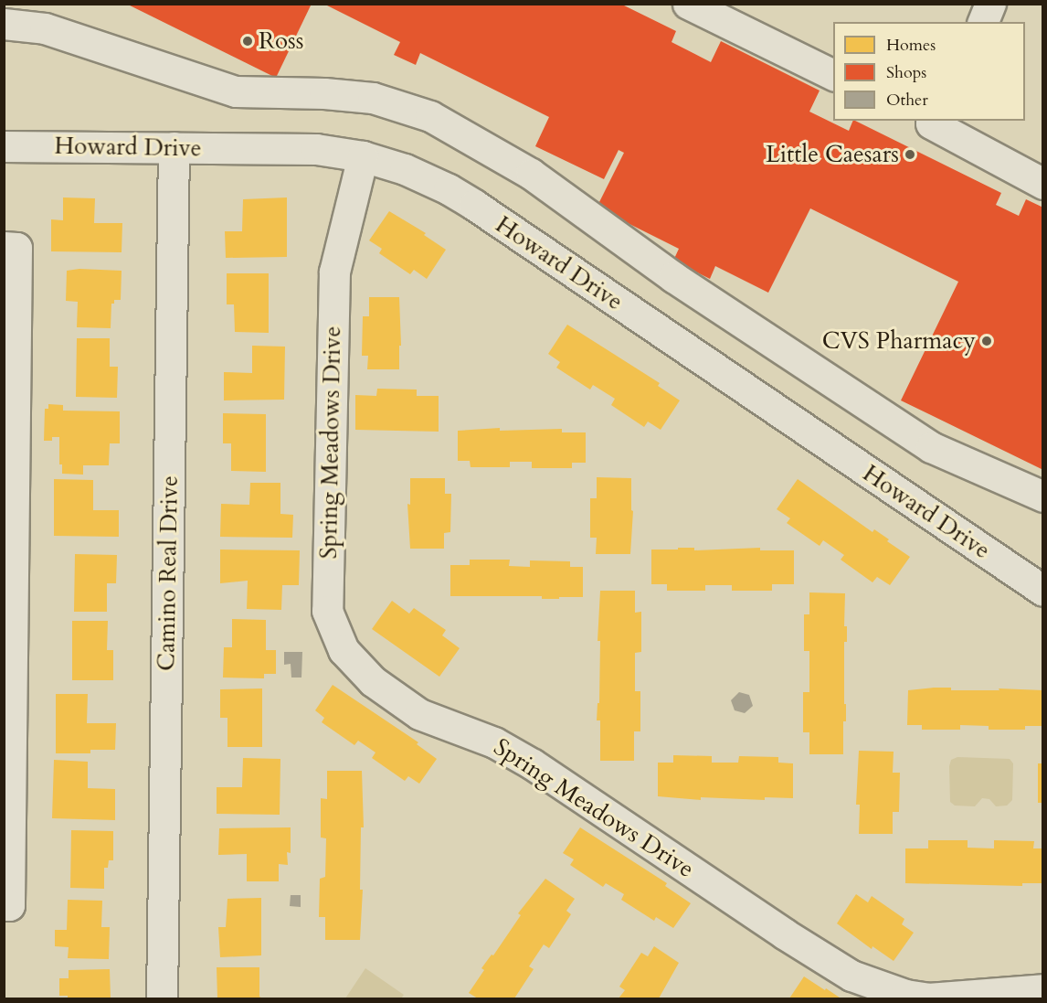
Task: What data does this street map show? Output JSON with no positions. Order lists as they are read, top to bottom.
{
  "streets": {
    "street": ["Howard Drive", "Spring Meadows Drive", "Camino Real Drive"]
  },
  "crossings": [
    ["Howard Drive", "Spring Meadows Drive"],
    ["Howard Drive", "Camino Real Drive"]
  ],
  "places": ["Ross", "Little Caesars", "CVS Pharmacy"],
  "legend": ["Homes", "Shops", "Other"]
}
